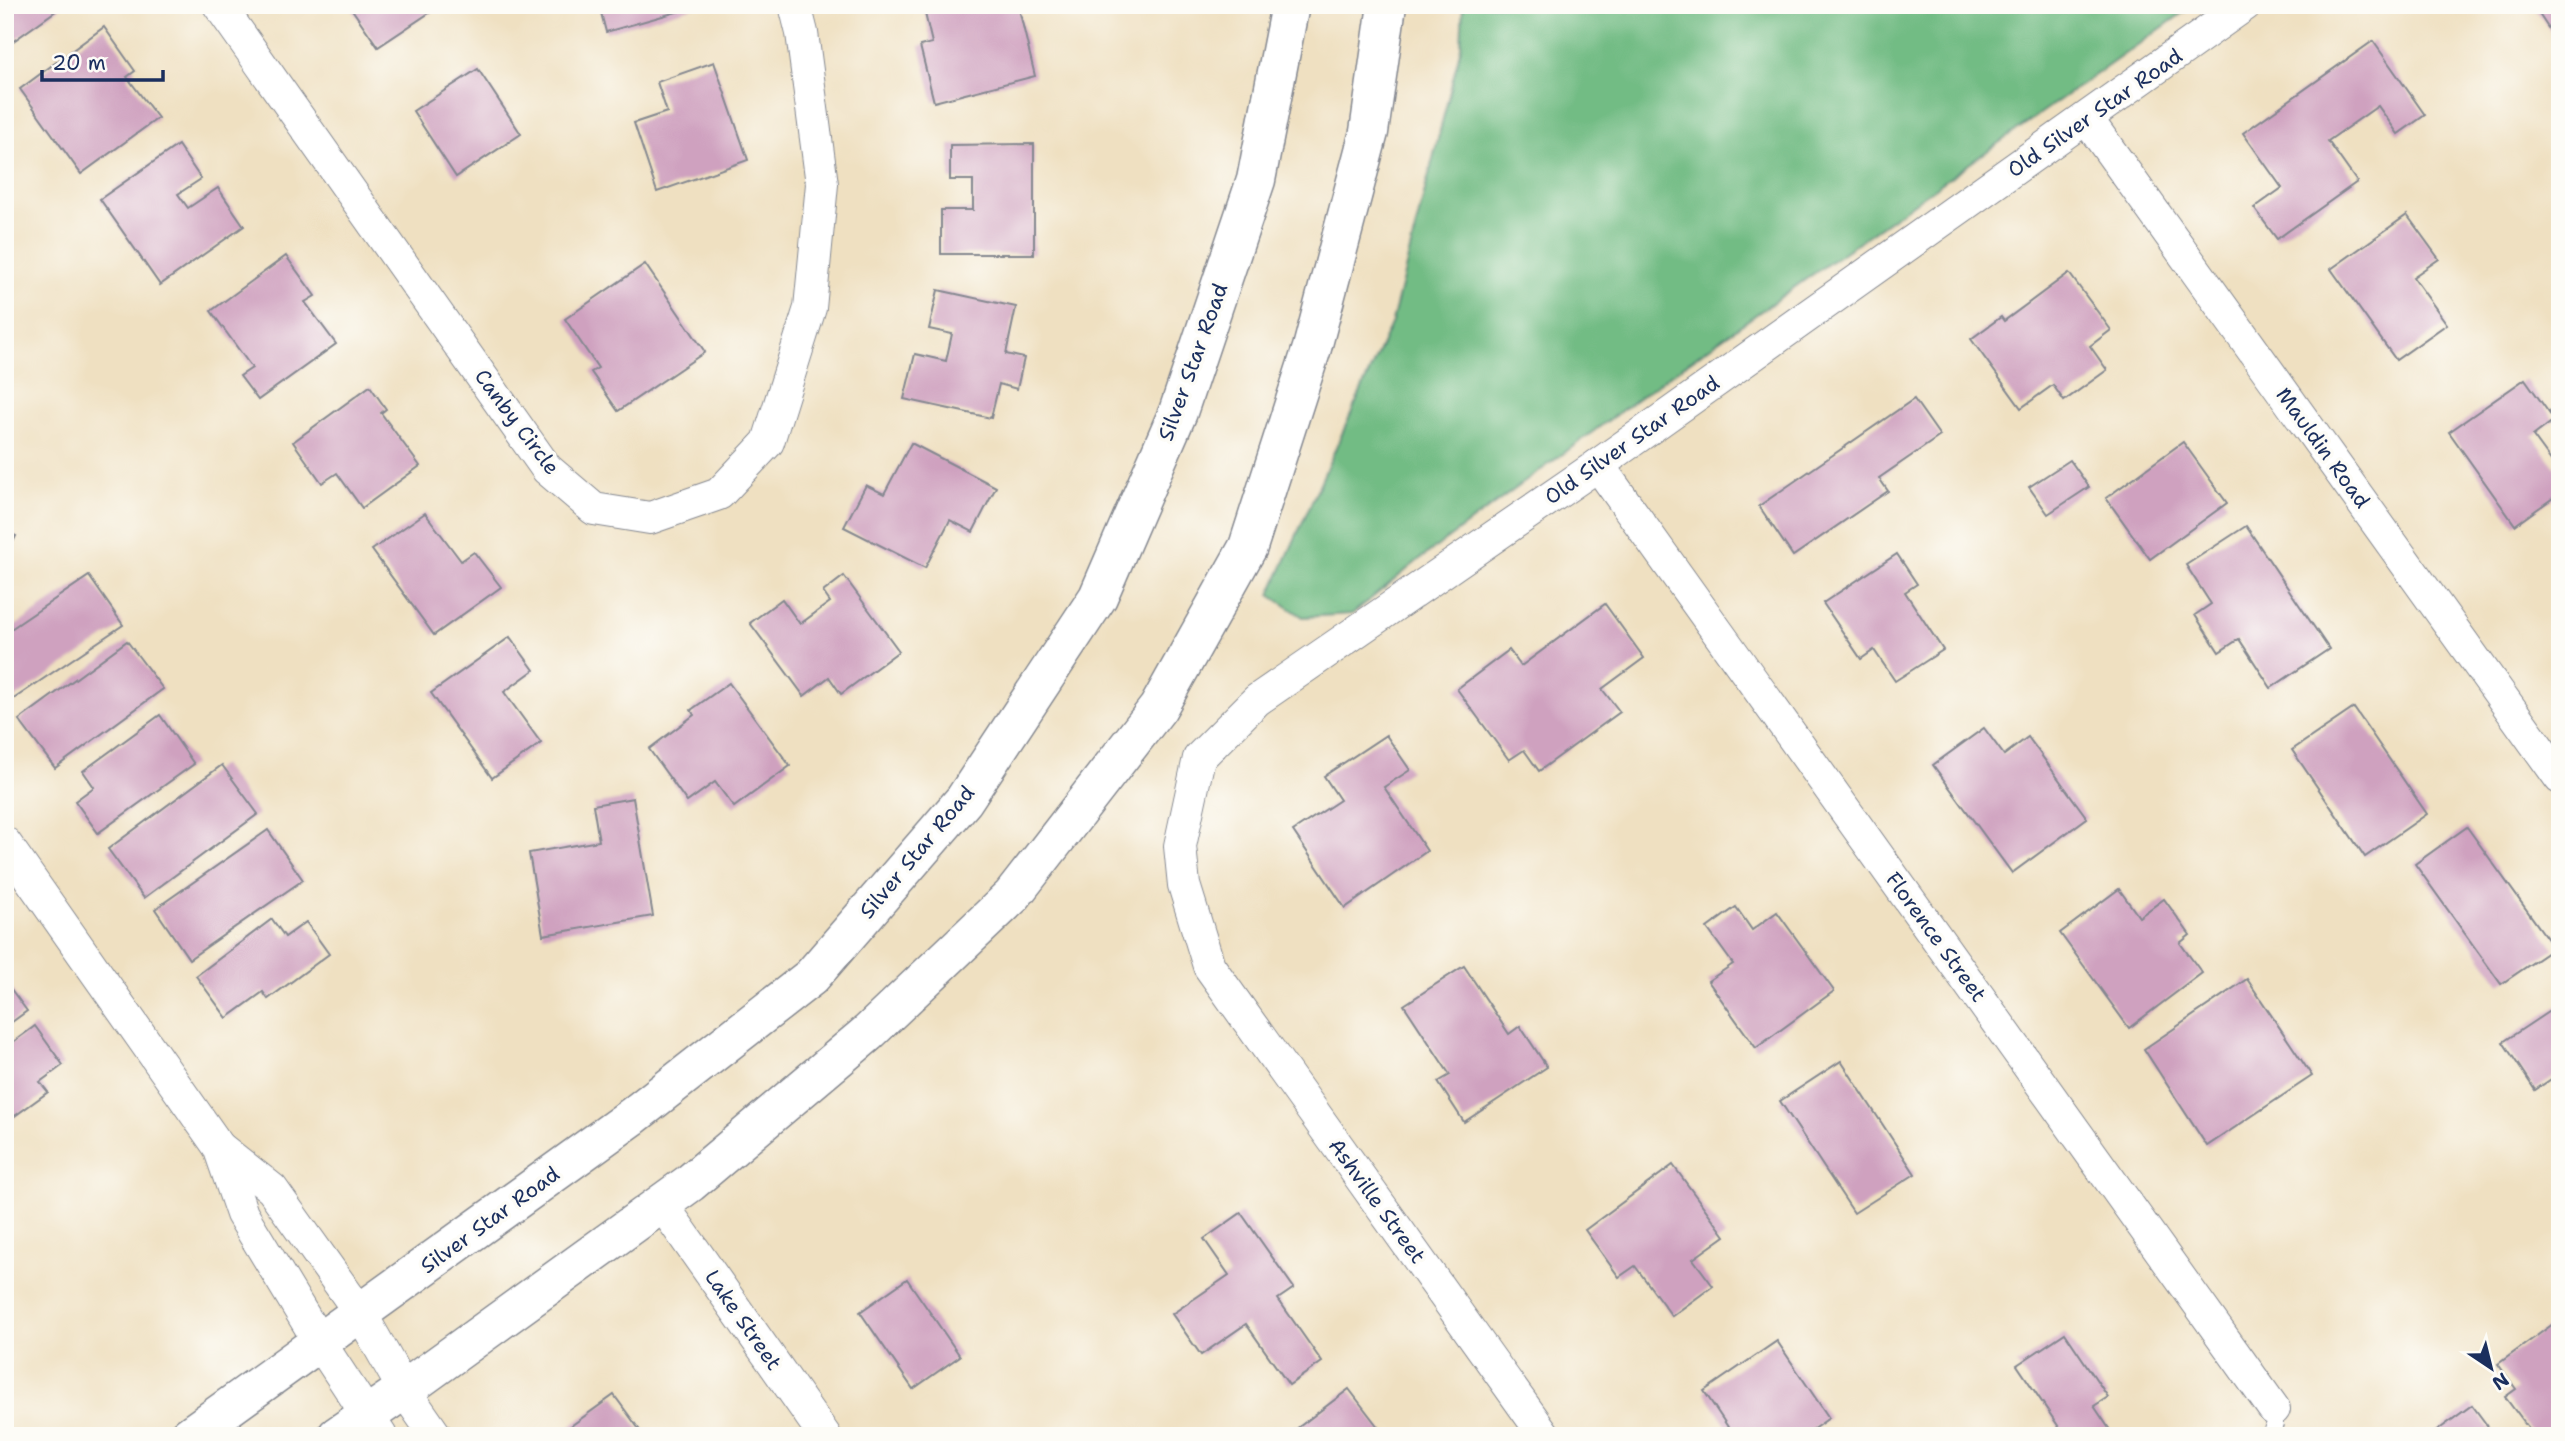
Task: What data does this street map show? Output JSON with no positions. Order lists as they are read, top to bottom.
{
  "streets": {
    "main road": ["Silver Star Road"],
    "street": [
      "Old Silver Star Road",
      "Canby Circle",
      "Mauldin Road",
      "Florence Street",
      "Ashville Street",
      "Lake Street"
    ]
  },
  "crossings": [
    ["Old Silver Star Road", "Mauldin Road"],
    ["Old Silver Star Road", "Florence Street"],
    ["Old Silver Star Road", "Ashville Street"]
  ],
  "scale_bar": "20 m",
  "north": "bottom right"
}
